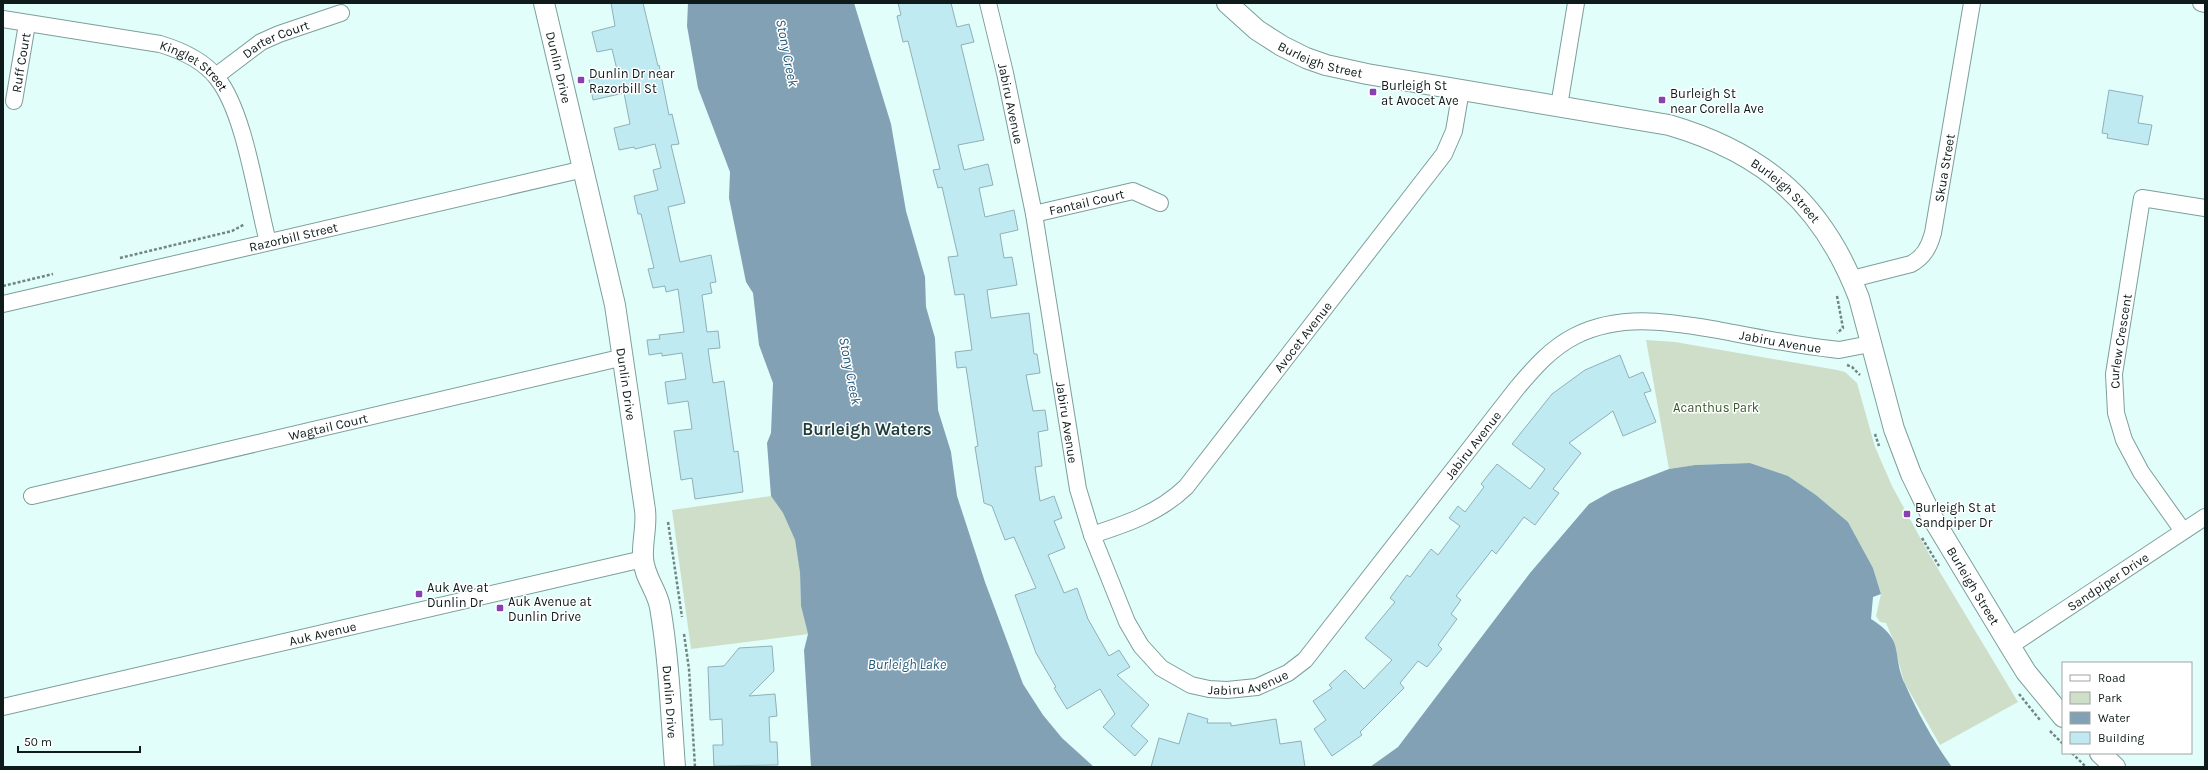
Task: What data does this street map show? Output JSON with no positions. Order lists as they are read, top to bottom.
{
  "streets": {
    "street": [
      "Darter Court",
      "Burleigh Street",
      "Ruff Court",
      "Dunlin Drive",
      "Kinglet Street",
      "Jabiru Avenue",
      "Skua Street",
      "Fantail Court",
      "Razorbill Street",
      "Avocet Avenue",
      "Curlew Crescent",
      "Wagtail Court",
      "Sandpiper Drive",
      "Auk Avenue"
    ]
  },
  "crossings": [
    ["Darter Court", "Kinglet Street"],
    ["Burleigh Street", "Jabiru Avenue"],
    ["Burleigh Street", "Skua Street"],
    ["Burleigh Street", "Avocet Avenue"],
    ["Burleigh Street", "Sandpiper Drive"],
    ["Ruff Court", "Kinglet Street"],
    ["Dunlin Drive", "Razorbill Street"],
    ["Dunlin Drive", "Wagtail Court"],
    ["Dunlin Drive", "Auk Avenue"],
    ["Kinglet Street", "Razorbill Street"],
    ["Jabiru Avenue", "Fantail Court"],
    ["Jabiru Avenue", "Avocet Avenue"],
    ["Curlew Crescent", "Sandpiper Drive"]
  ],
  "districts": ["Burleigh Waters"],
  "water": ["Stony Creek", "Burleigh Lake"],
  "parks": ["Acanthus Park"],
  "places": {
    "transit": [
      "Dunlin Dr near Razorbill St",
      "Burleigh St at Avocet Ave",
      "Burleigh St near Corella Ave",
      "Burleigh St at Sandpiper Dr",
      "Auk Ave at Dunlin Dr",
      "Auk Avenue at Dunlin Drive"
    ]
  },
  "legend": [
    "Road",
    "Park",
    "Water",
    "Building"
  ],
  "scale_bar": "50 m"
}
